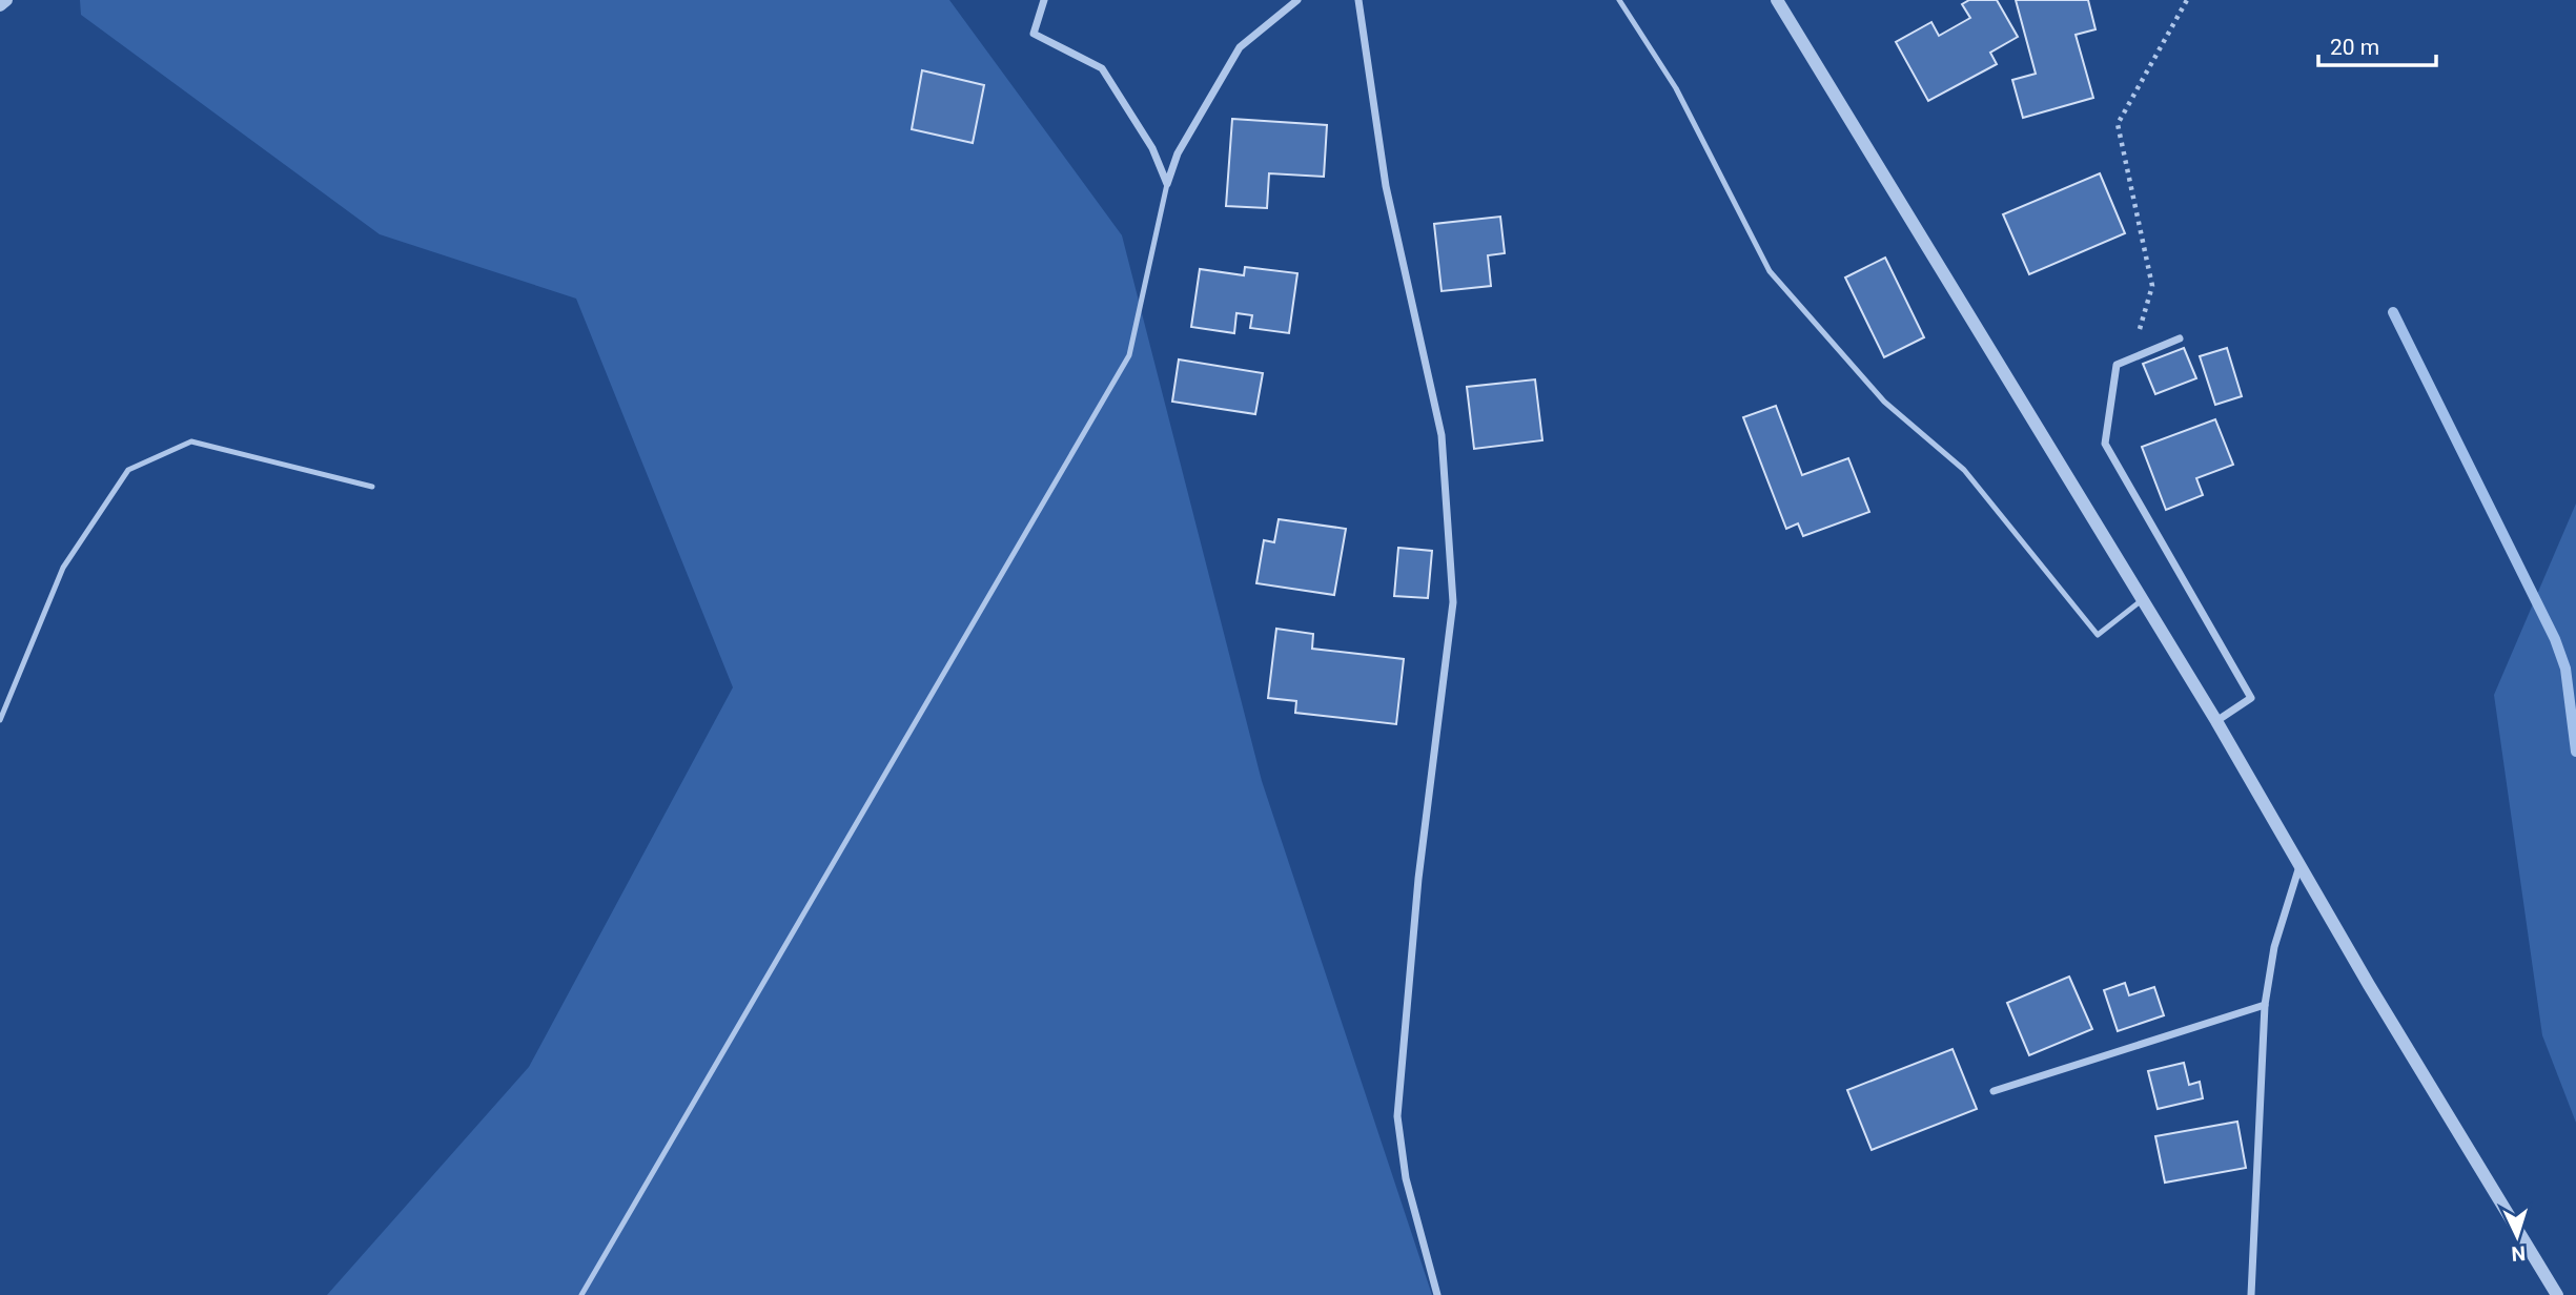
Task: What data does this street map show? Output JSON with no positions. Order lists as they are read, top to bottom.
{
  "scale_bar": "20 m",
  "north": "bottom"
}
